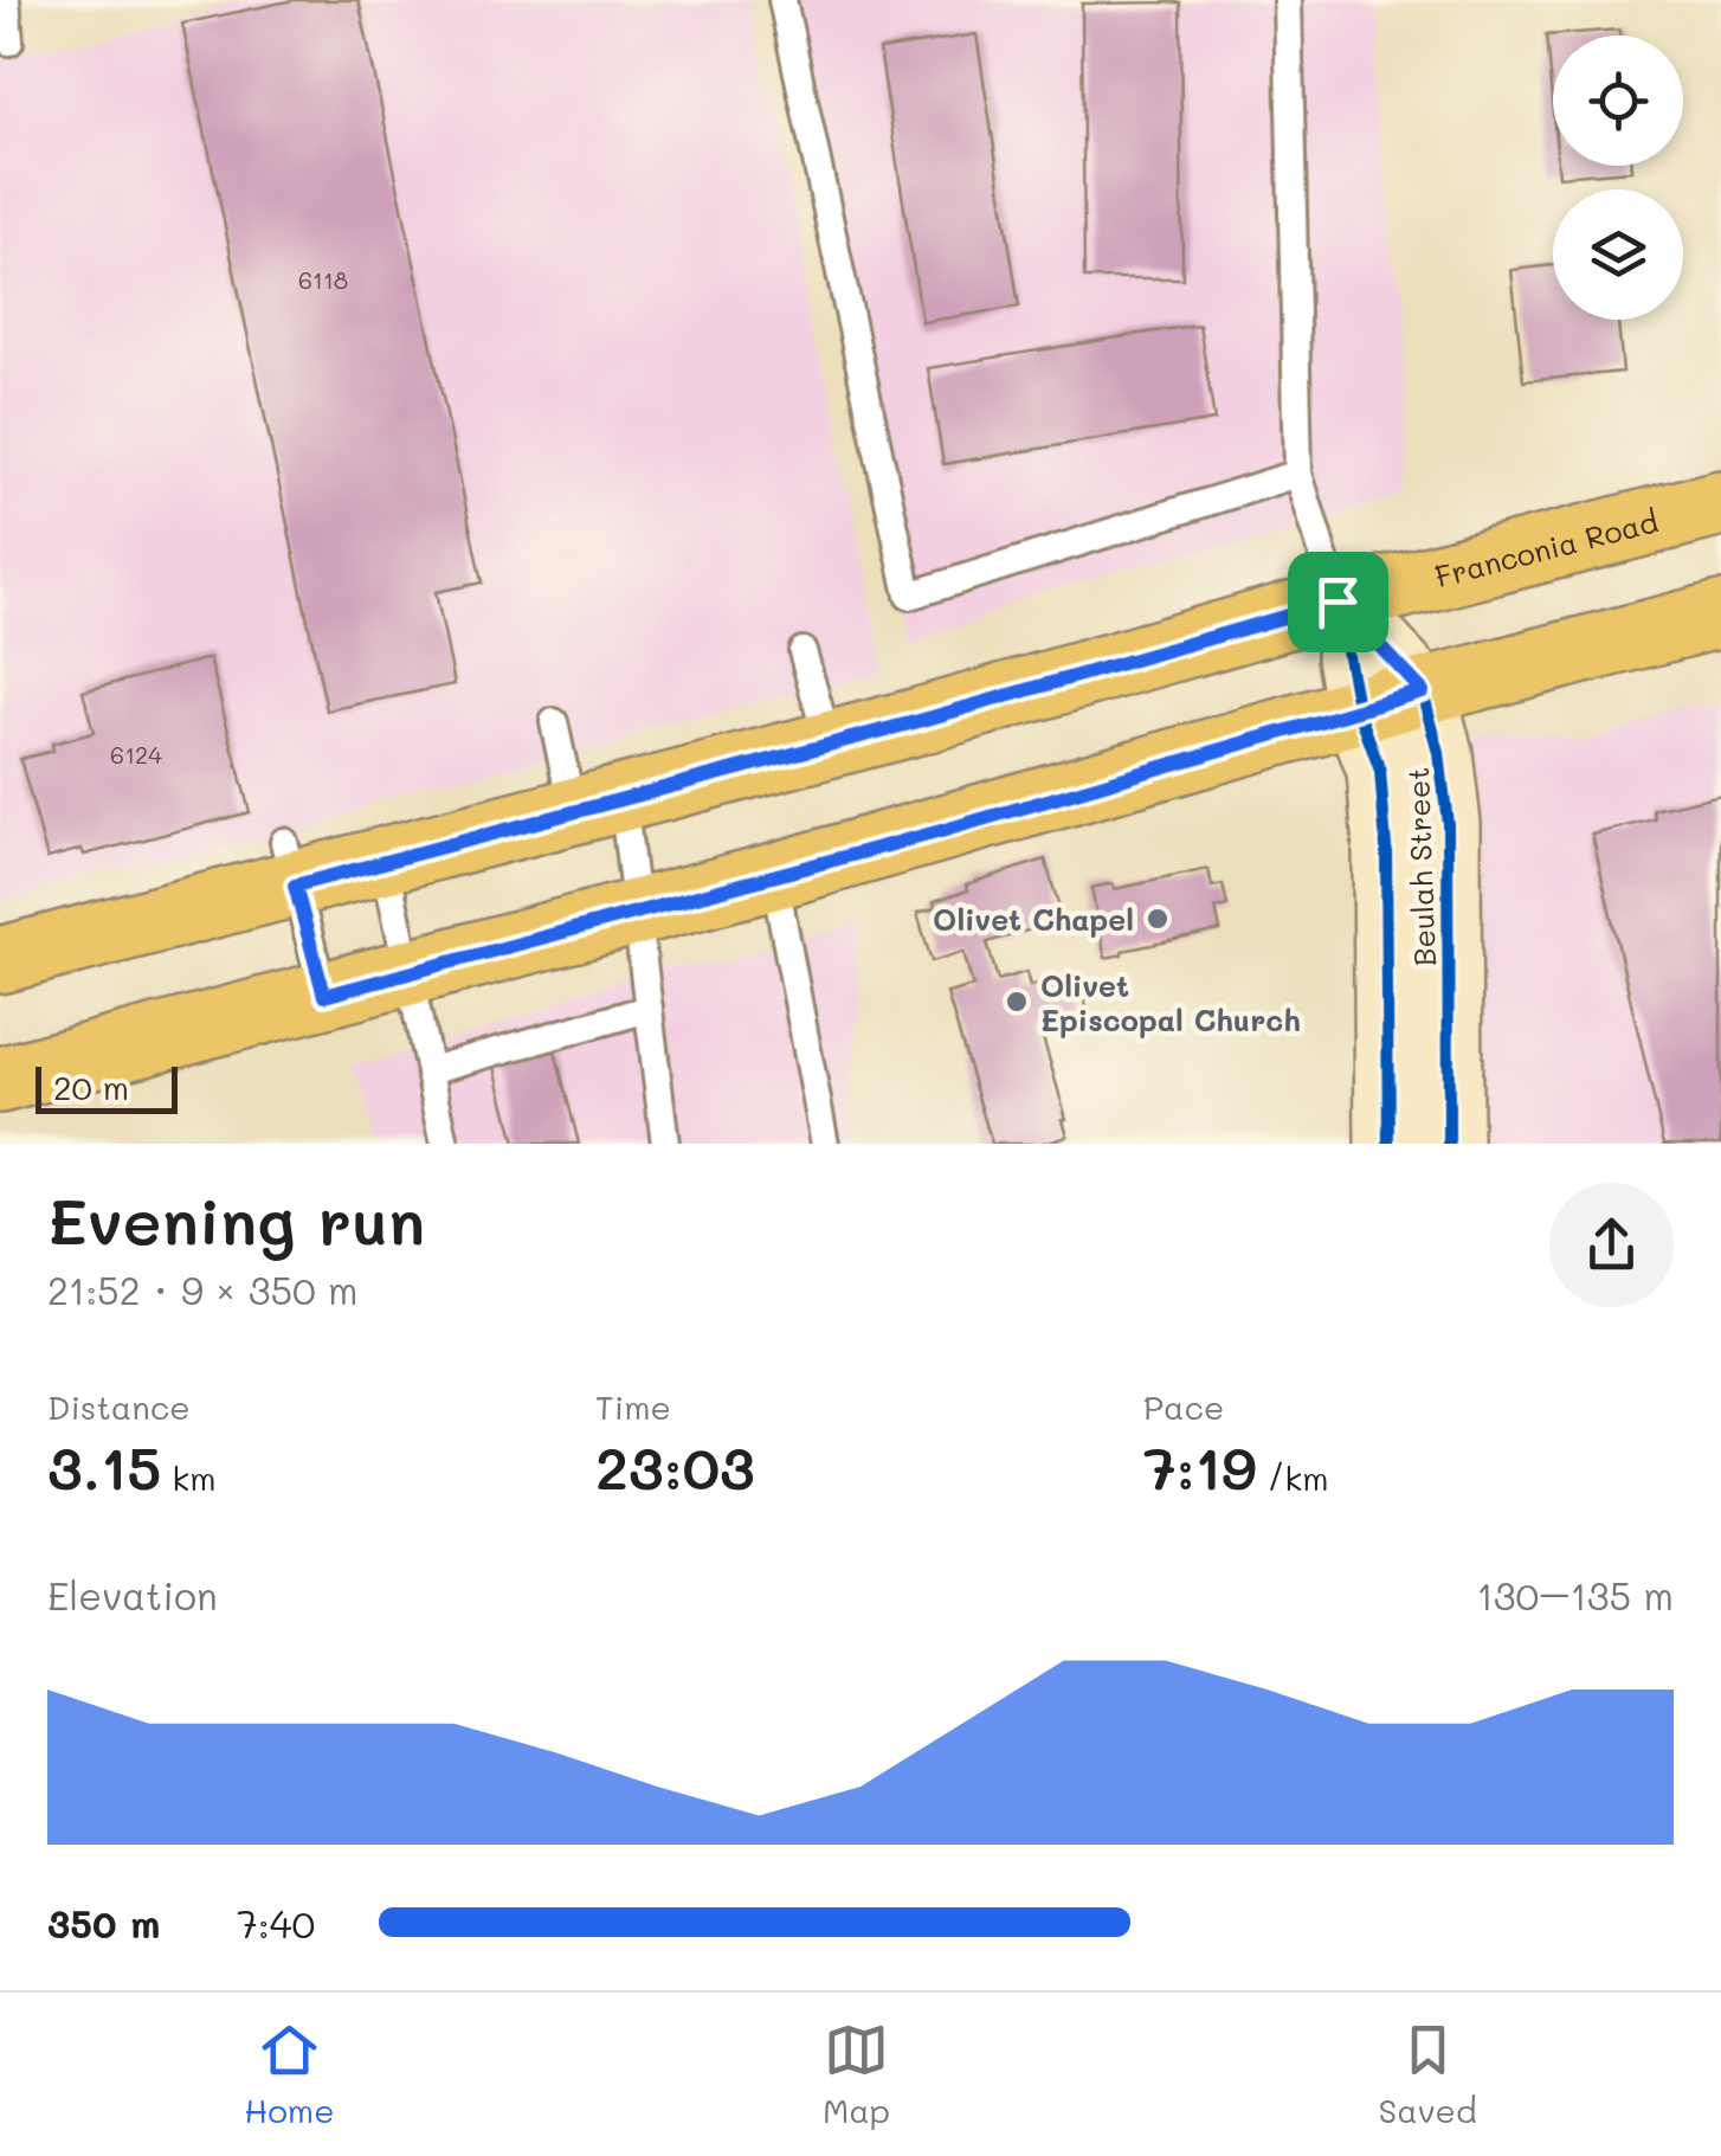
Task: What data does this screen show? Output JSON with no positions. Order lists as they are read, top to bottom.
{
  "streets": {
    "main road": ["Franconia Road", "Beulah Street"]
  },
  "crossings": [
    ["Franconia Road", "Beulah Street"]
  ],
  "places": ["Olivet Chapel", "Olivet Episcopal Church"],
  "house_numbers": ["6118", "6124"],
  "scale_bar": "20 m",
  "page": {
    "scale": "20 m",
    "heading": ["Evening run", "21:52 · 9 × 350 m"],
    "stats": [
      ["Distance", "3.15 km"],
      ["Time", "23:03"],
      ["Pace", "7:19 /km"]
    ],
    "chart": ["Elevation", "130–135 m"],
    "list": [
      {
        "name": "350 m",
        "note": "7:40"
      }
    ],
    "tabs": ["Home", "Map", "Saved"]
  }
}
